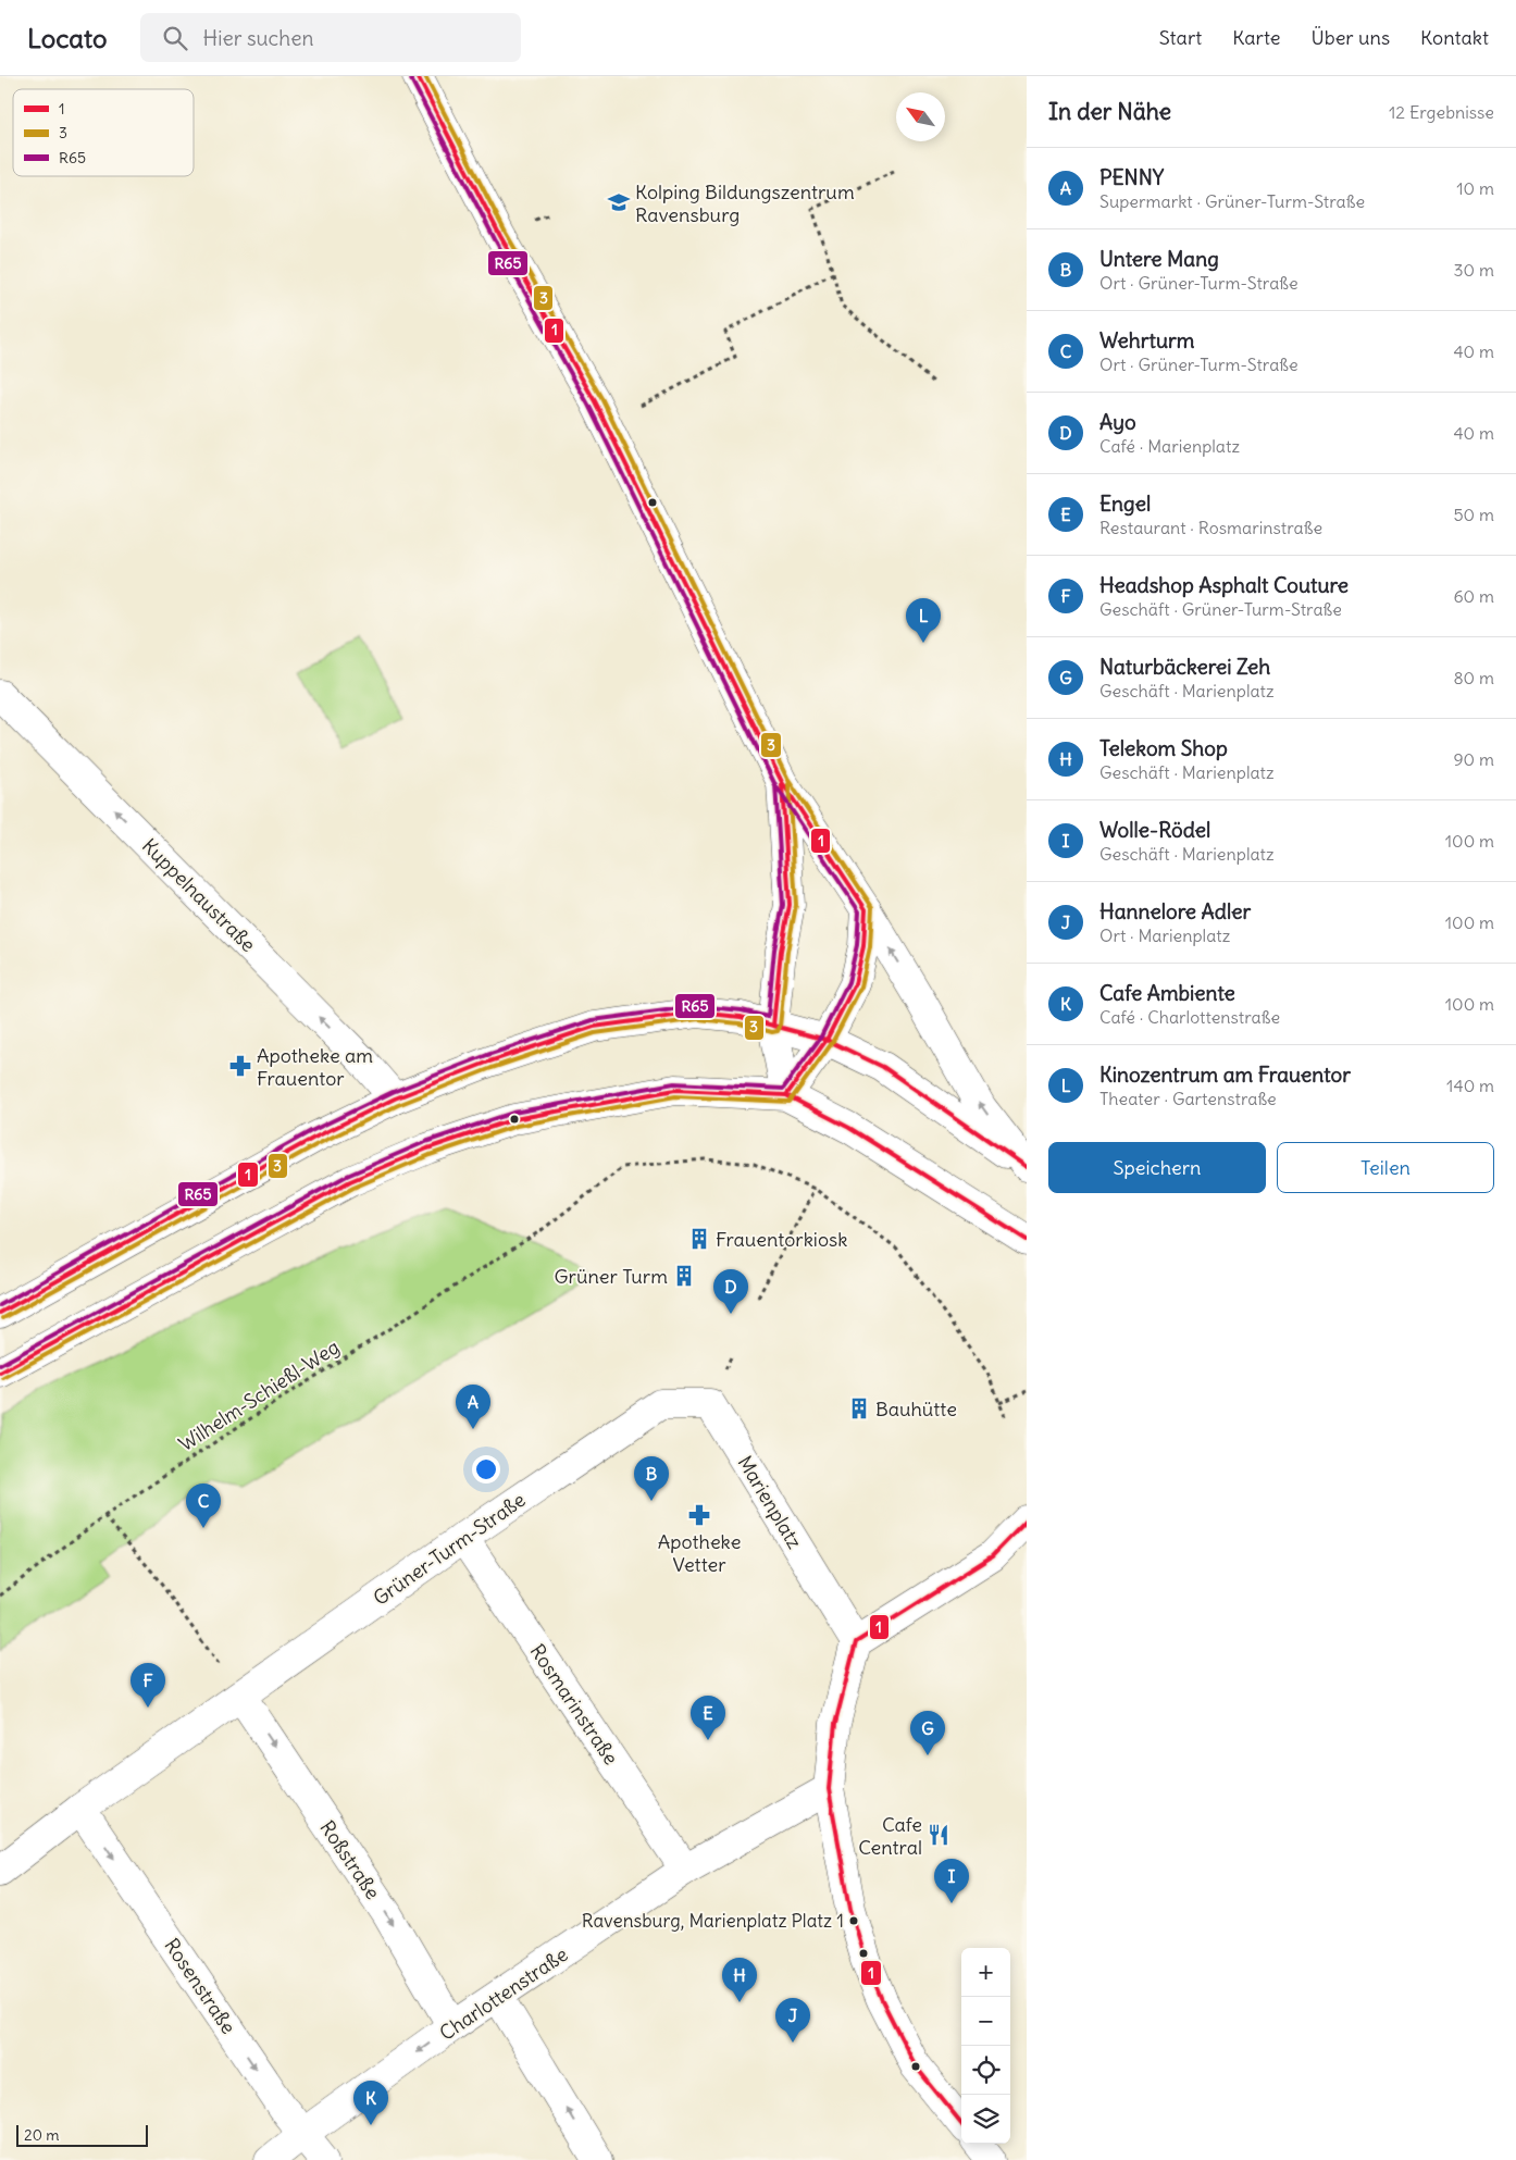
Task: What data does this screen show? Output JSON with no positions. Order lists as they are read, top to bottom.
{
  "streets": {
    "street": [
      "Kuppelnaustraße",
      "Marienplatz",
      "Grüner-Turm-Straße",
      "Rosmarinstraße",
      "Roßstraße",
      "Rosenstraße",
      "Charlottenstraße"
    ],
    "path": ["Wilhelm-Schießl-Weg"]
  },
  "crossings": [
    ["Marienplatz", "Grüner-Turm-Straße"],
    ["Grüner-Turm-Straße", "Rosmarinstraße"],
    ["Grüner-Turm-Straße", "Roßstraße"],
    ["Grüner-Turm-Straße", "Rosenstraße"],
    ["Rosmarinstraße", "Charlottenstraße"],
    ["Roßstraße", "Charlottenstraße"],
    ["Rosenstraße", "Charlottenstraße"]
  ],
  "one_way": ["Kuppelnaustraße", "Roßstraße", "Rosenstraße"],
  "places": {
    "school or university": ["Kolping Bildungszentrum Ravensburg"],
    "pharmacy": ["Apotheke am Frauentor", "Apotheke Vetter"],
    "building": ["Frauentorkiosk", "Grüner Turm", "Bauhütte"],
    "restaurant": ["Cafe Central"],
    "other": ["Ravensburg, Marienplatz Platz 1"]
  },
  "lines": ["transit line 1", "transit line 3", "transit line R65"],
  "legend": ["1", "3", "R65"],
  "scale_bar": "20 m",
  "north": "top left",
  "page": {
    "header": "Locato",
    "search": "Hier suchen",
    "nav": [
      "Start",
      "Karte",
      "Über uns",
      "Kontakt"
    ],
    "heading": ["In der Nähe", "12 Ergebnisse"],
    "list": [
      {
        "mark": "A",
        "name": "PENNY",
        "note": "Supermarkt · Grüner-Turm-Straße",
        "value": "10 m"
      },
      {
        "mark": "B",
        "name": "Untere Mang",
        "note": "Ort · Grüner-Turm-Straße",
        "value": "30 m"
      },
      {
        "mark": "C",
        "name": "Wehrturm",
        "note": "Ort · Grüner-Turm-Straße",
        "value": "40 m"
      },
      {
        "mark": "D",
        "name": "Ayo",
        "note": "Café · Marienplatz",
        "value": "40 m"
      },
      {
        "mark": "E",
        "name": "Engel",
        "note": "Restaurant · Rosmarinstraße",
        "value": "50 m"
      },
      {
        "mark": "F",
        "name": "Headshop Asphalt Couture",
        "note": "Geschäft · Grüner-Turm-Straße",
        "value": "60 m"
      },
      {
        "mark": "G",
        "name": "Naturbäckerei Zeh",
        "note": "Geschäft · Marienplatz",
        "value": "80 m"
      },
      {
        "mark": "H",
        "name": "Telekom Shop",
        "note": "Geschäft · Marienplatz",
        "value": "90 m"
      },
      {
        "mark": "I",
        "name": "Wolle-Rödel",
        "note": "Geschäft · Marienplatz",
        "value": "100 m"
      },
      {
        "mark": "J",
        "name": "Hannelore Adler",
        "note": "Ort · Marienplatz",
        "value": "100 m"
      },
      {
        "mark": "K",
        "name": "Cafe Ambiente",
        "note": "Café · Charlottenstraße",
        "value": "100 m"
      },
      {
        "mark": "L",
        "name": "Kinozentrum am Frauentor",
        "note": "Theater · Gartenstraße",
        "value": "140 m"
      }
    ],
    "pins": [
      "L",
      "D",
      "A",
      "B",
      "C",
      "F",
      "E",
      "G",
      "I",
      "H",
      "J",
      "K"
    ],
    "buttons": ["Speichern", "Teilen"],
    "map_buttons": ["+", "−"],
    "scale": "20 m"
  }
}
